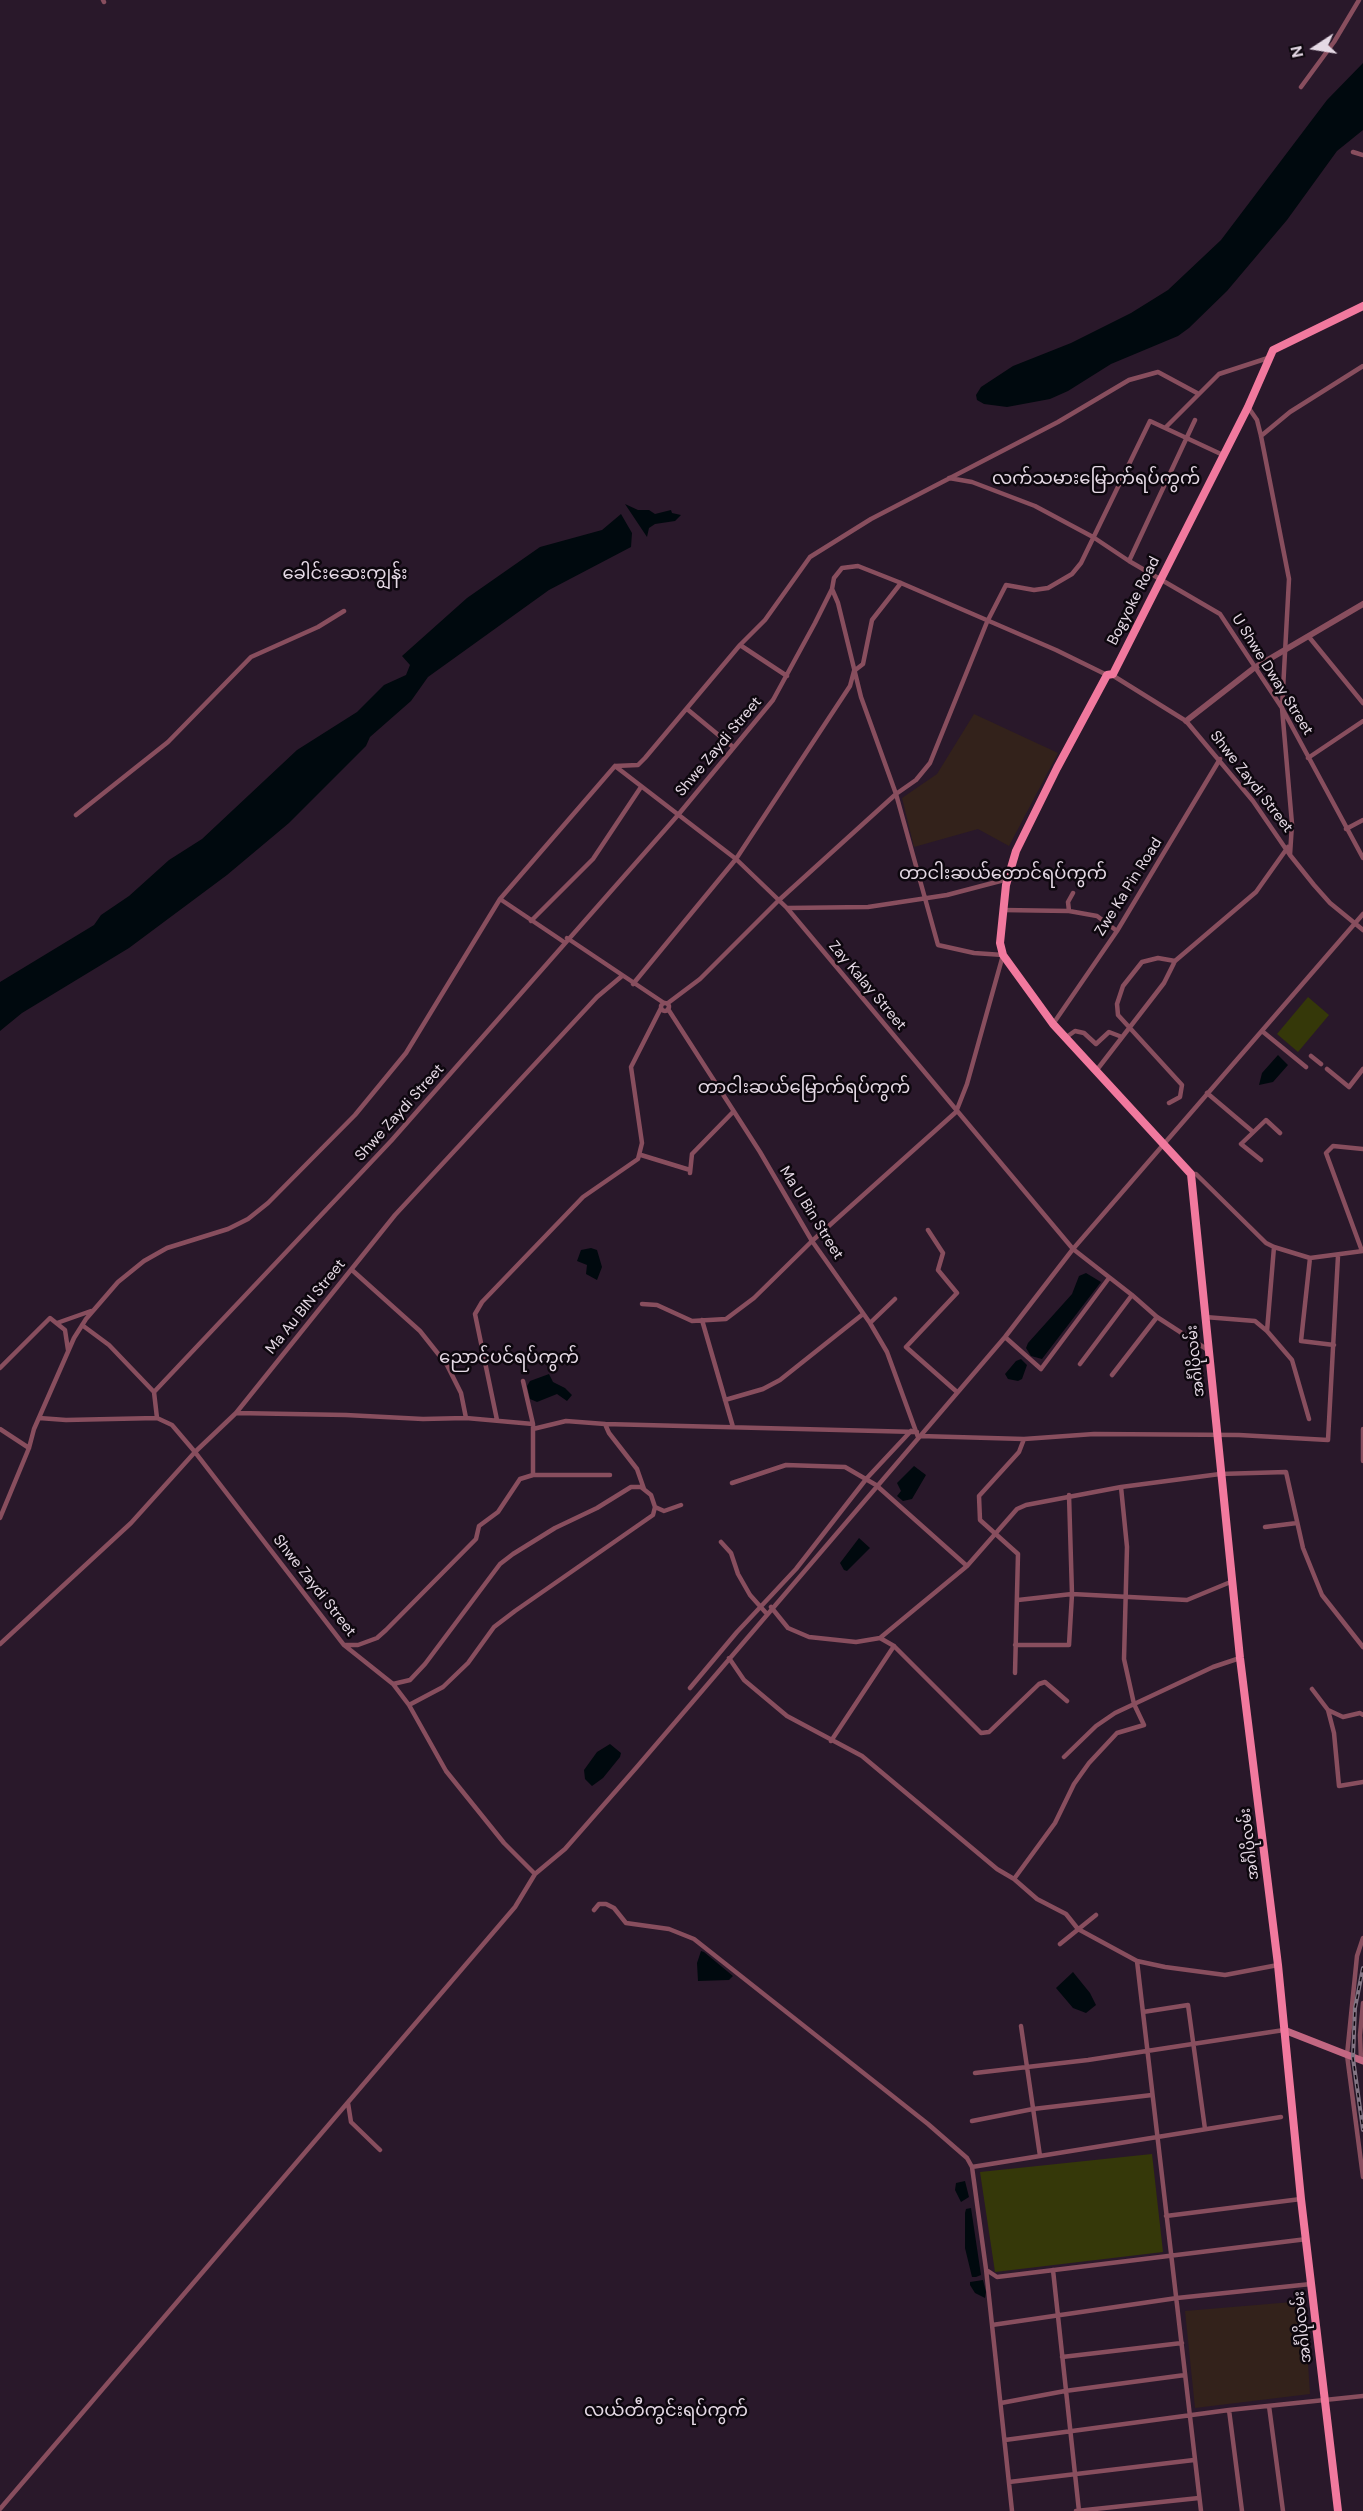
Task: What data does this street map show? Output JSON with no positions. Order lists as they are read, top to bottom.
{
  "streets": {
    "main road": ["Bogyoke Road", "အင်္ဂါပိုလမ်း"],
    "street": [
      "U Shwe Dway Street",
      "Shwe Zaydi Street",
      "Zwe Ka Pin Road",
      "Zay Kalay Street",
      "Ma U Bin Street",
      "Ma Au BIN Street"
    ]
  },
  "crossings": [
    ["Bogyoke Road", "U Shwe Dway Street"],
    ["Bogyoke Road", "Shwe Zaydi Street"],
    ["Shwe Zaydi Street", "Zwe Ka Pin Road"],
    ["Shwe Zaydi Street", "Zay Kalay Street"],
    ["Shwe Zaydi Street", "Ma U Bin Street"],
    ["Shwe Zaydi Street", "Ma Au BIN Street"],
    ["Zay Kalay Street", "အင်္ဂါပိုလမ်း"],
    ["Ma U Bin Street", "Ma Au BIN Street"]
  ],
  "districts": [
    "လက်သမားမြောက်ရပ်ကွက်",
    "ခေါင်းဆေးကျွန်း",
    "တာငါးဆယ်တောင်ရပ်ကွက်",
    "တာငါးဆယ်မြောက်ရပ်ကွက်",
    "ညောင်ပင်ရပ်ကွက်",
    "လယ်တီကွင်းရပ်ကွက်"
  ],
  "north": "left"
}
